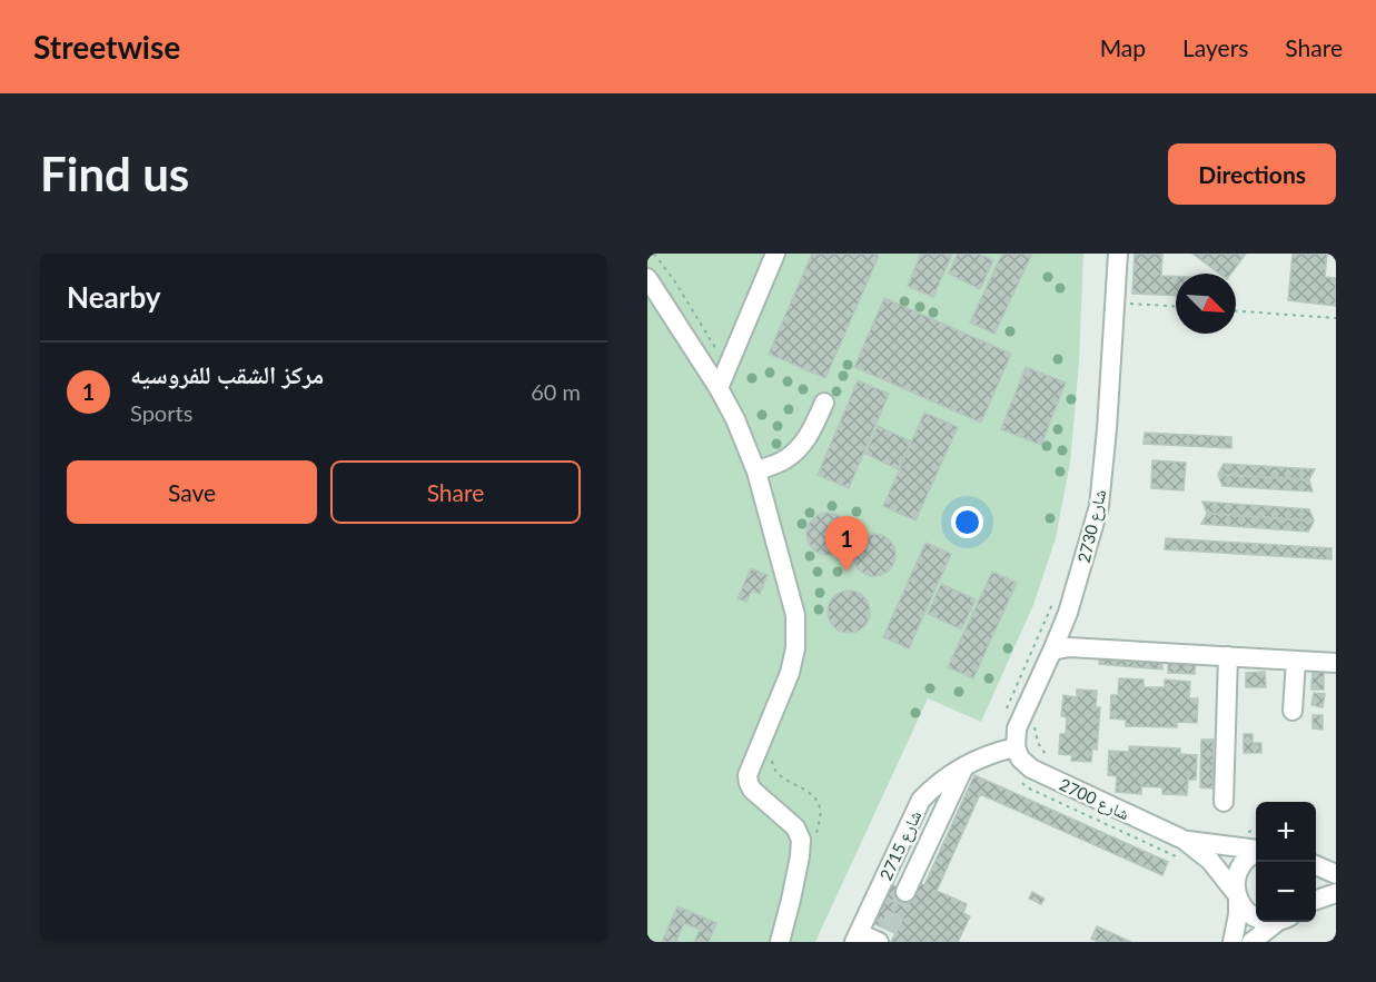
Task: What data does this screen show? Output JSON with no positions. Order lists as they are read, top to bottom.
{
  "streets": {
    "street": ["شارع 2730", "شارع 2700", "شارع 2715"]
  },
  "crossings": [
    ["شارع 2730", "شارع 2700"],
    ["شارع 2730", "شارع 2715"],
    ["شارع 2700", "شارع 2715"]
  ],
  "north": "bottom right",
  "page": {
    "header": "Streetwise",
    "nav": ["Map", "Layers", "Share"],
    "buttons": [
      "Directions",
      ["Save", "Share"]
    ],
    "title": "Find us",
    "heading": "Nearby",
    "list": [
      {
        "mark": "1",
        "name": "مركز الشقب للفروسيه",
        "note": "Sports",
        "value": "60 m"
      }
    ],
    "pins": "1",
    "map_buttons": ["+", "−"]
  }
}
